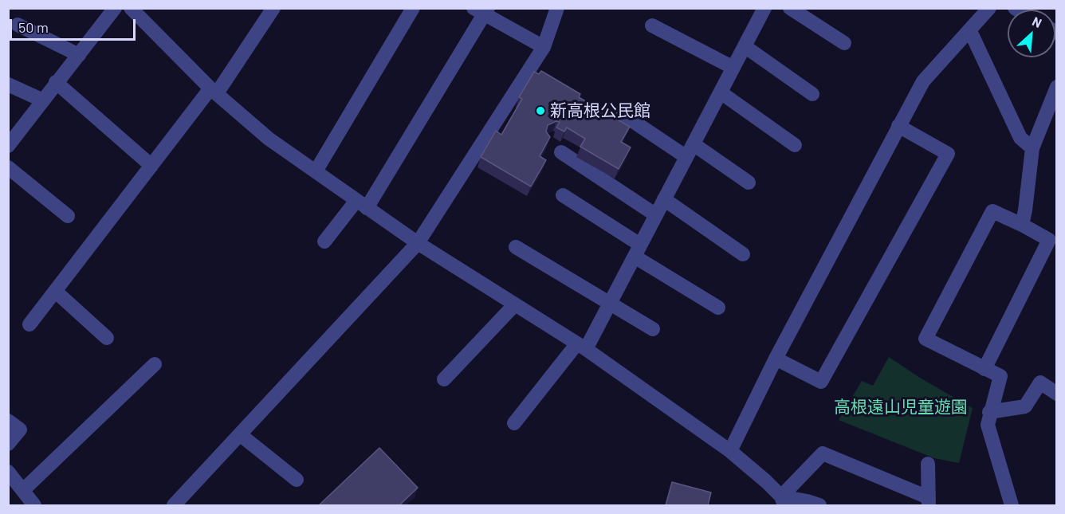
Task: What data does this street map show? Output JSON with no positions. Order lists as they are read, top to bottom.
{
  "parks": ["高根遠山児童遊園"],
  "places": ["新高根公民館"],
  "scale_bar": "50 m",
  "north": "top right"
}
